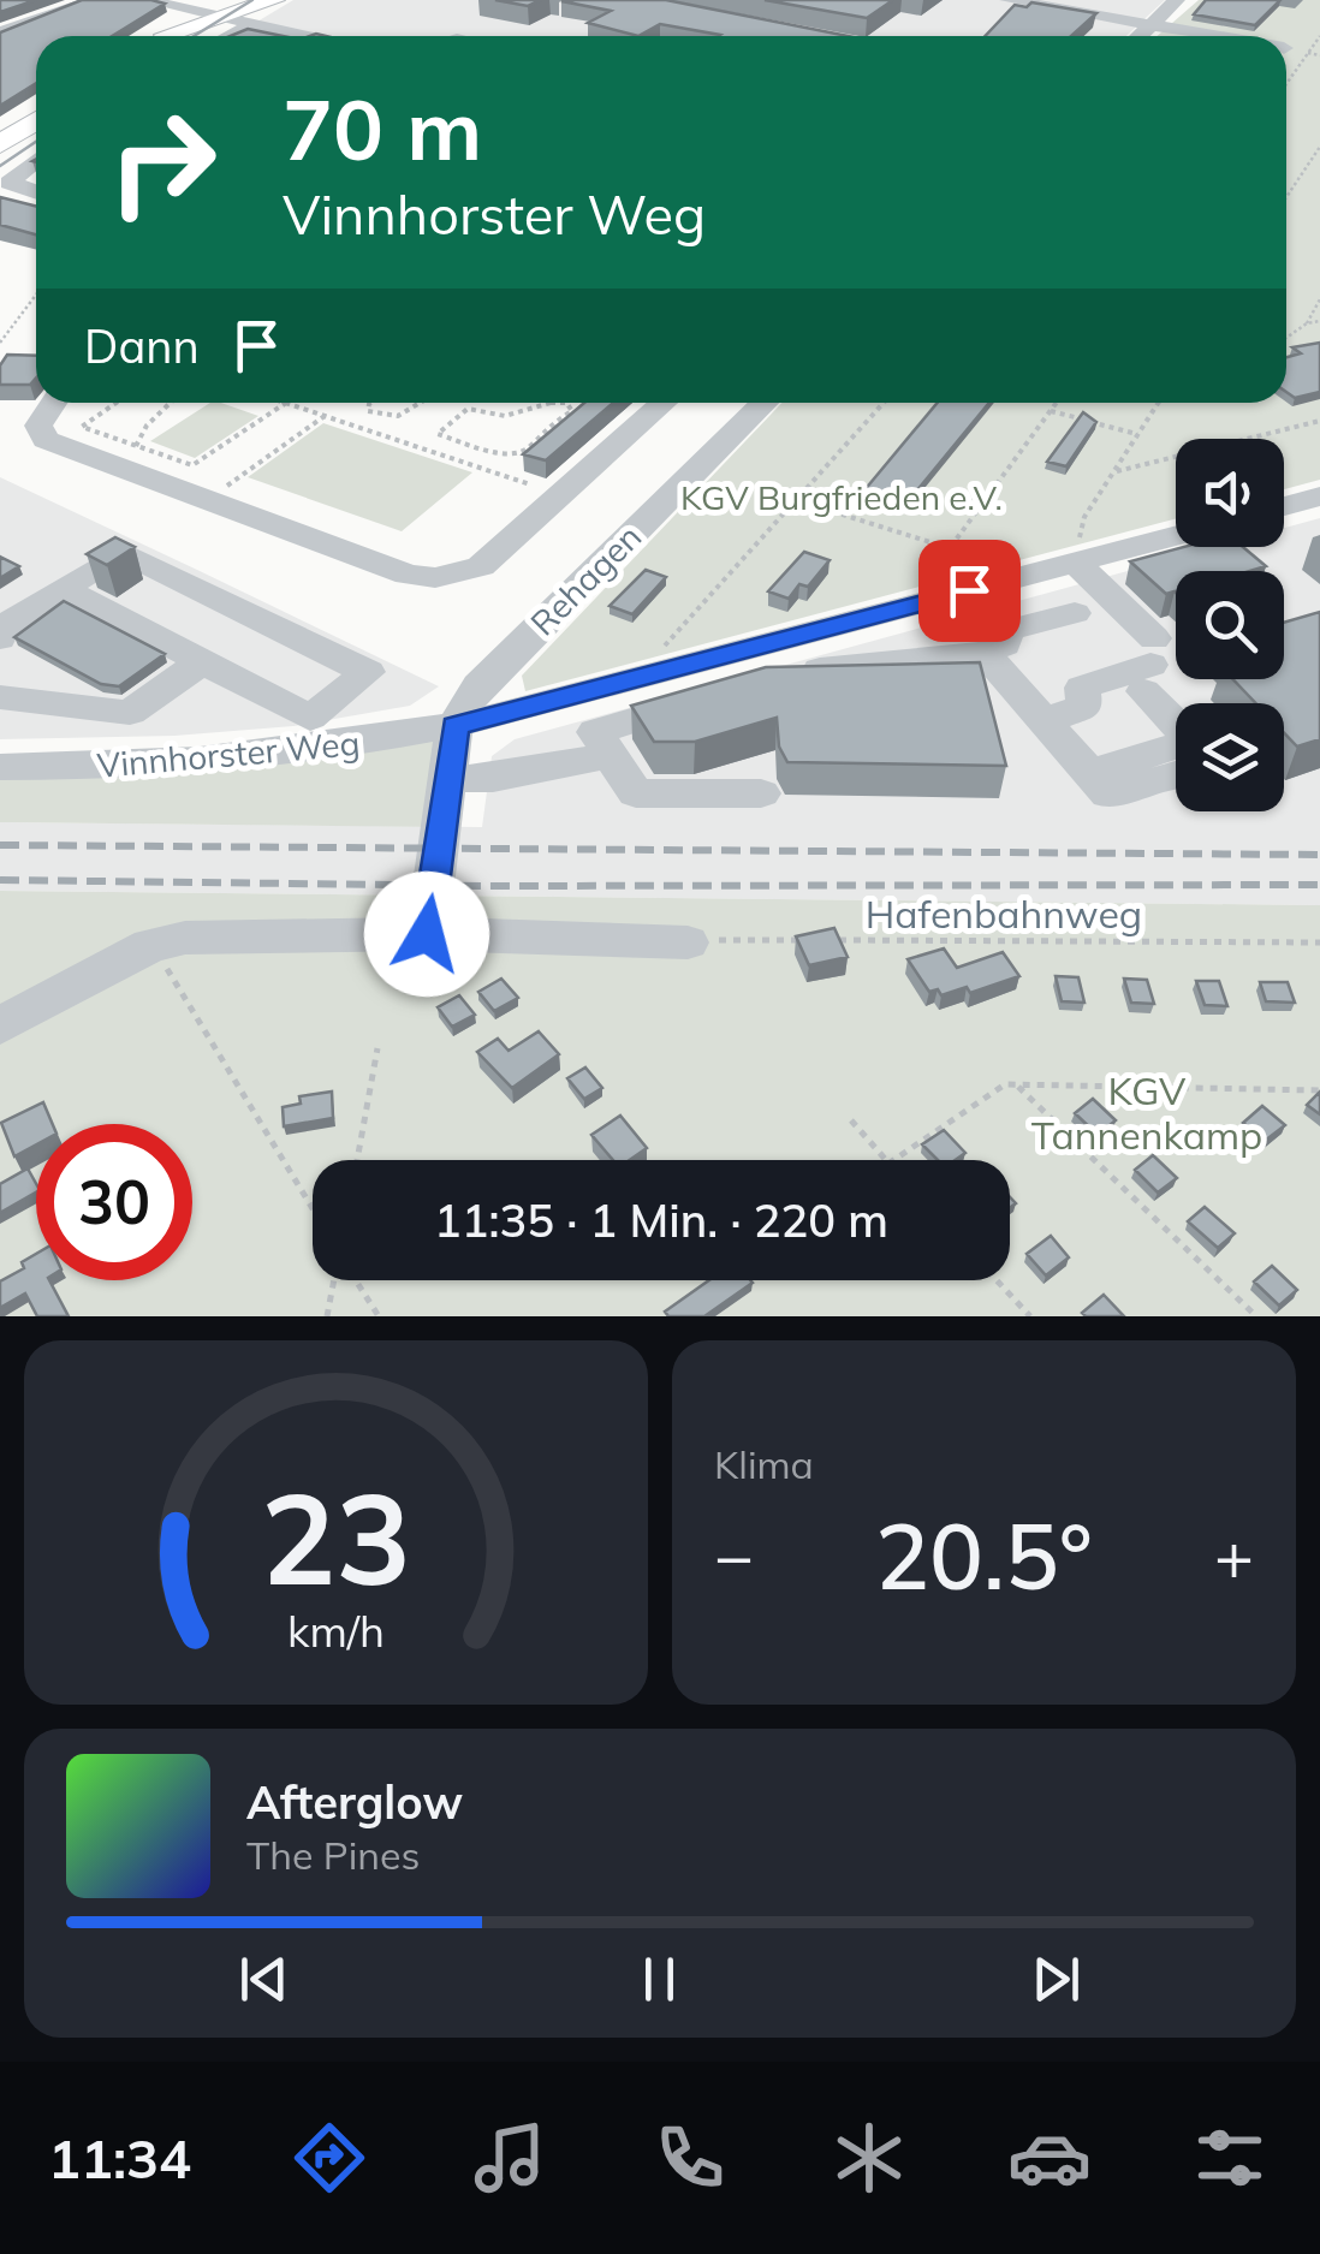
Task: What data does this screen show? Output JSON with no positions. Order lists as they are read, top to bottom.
{
  "streets": {
    "street": ["Rehagen", "Vinnhorster Weg"],
    "path": ["Hafenbahnweg"]
  },
  "crossings": [
    ["Rehagen", "Vinnhorster Weg"]
  ],
  "parks": ["KGV Burgfrieden e.V.", "KGV Tannenkamp"],
  "page": {
    "turn": ["70 m", "Vinnhorster Weg"],
    "then": "Dann",
    "limit": "30",
    "trip": "11:35 · 1 Min. · 220 m",
    "tile": "Klima",
    "heat": ["−", "20.5°", "+"],
    "song": ["Afterglow", "The Pines"],
    "tabs": "11:34",
    "gauge": ["23", "km/h"]
  }
}
